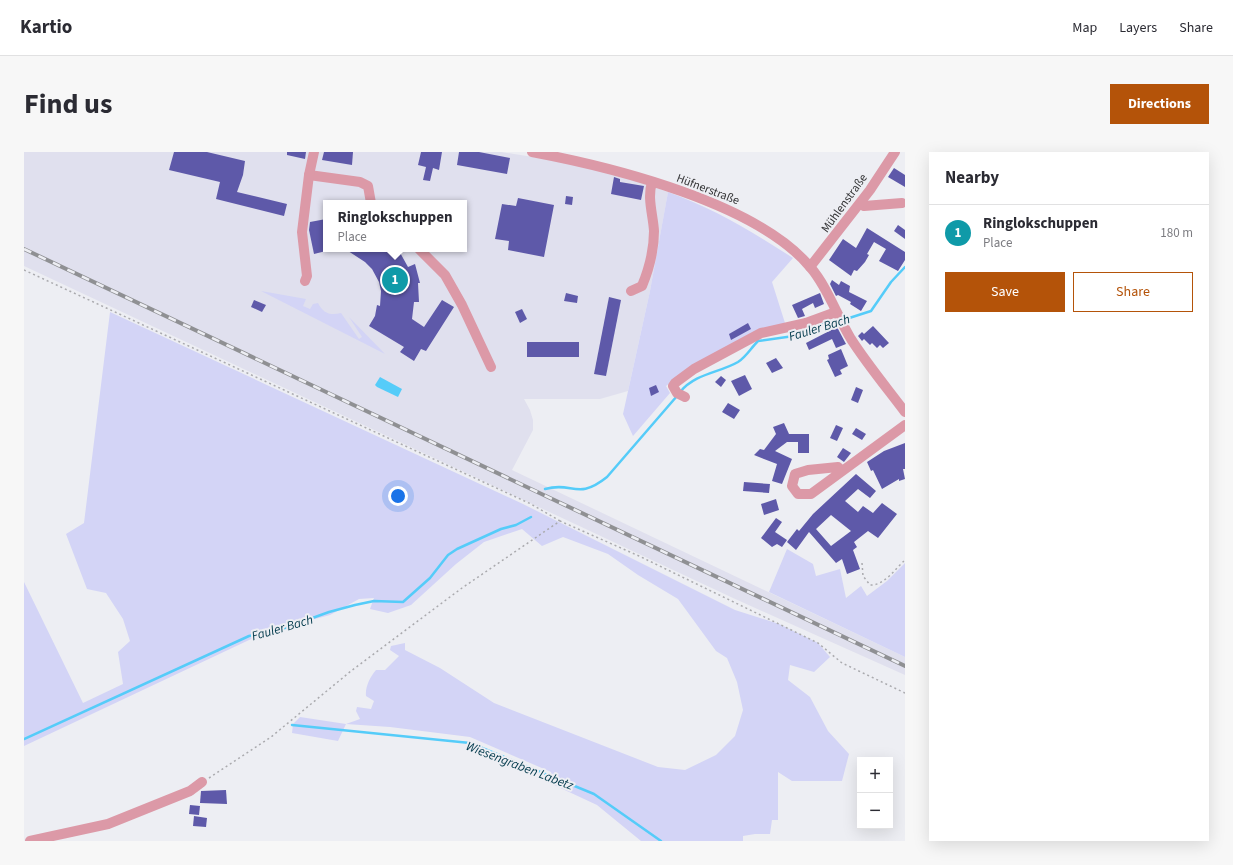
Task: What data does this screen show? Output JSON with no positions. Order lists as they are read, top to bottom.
{
  "streets": {
    "street": ["Hüfnerstraße", "Mühlenstraße"]
  },
  "crossings": [
    ["Hüfnerstraße", "Mühlenstraße"]
  ],
  "water": ["Fauler Bach", "Wiesengraben Labetz"],
  "page": {
    "header": "Kartio",
    "nav": ["Map", "Layers", "Share"],
    "title": "Find us",
    "buttons": [
      "Directions",
      ["Save", "Share"]
    ],
    "heading": "Nearby",
    "popup": ["Ringlokschuppen", "Place"],
    "list": [
      {
        "mark": "1",
        "name": "Ringlokschuppen",
        "note": "Place",
        "value": "180 m"
      }
    ],
    "pins": "1",
    "map_buttons": ["+", "−"]
  }
}
